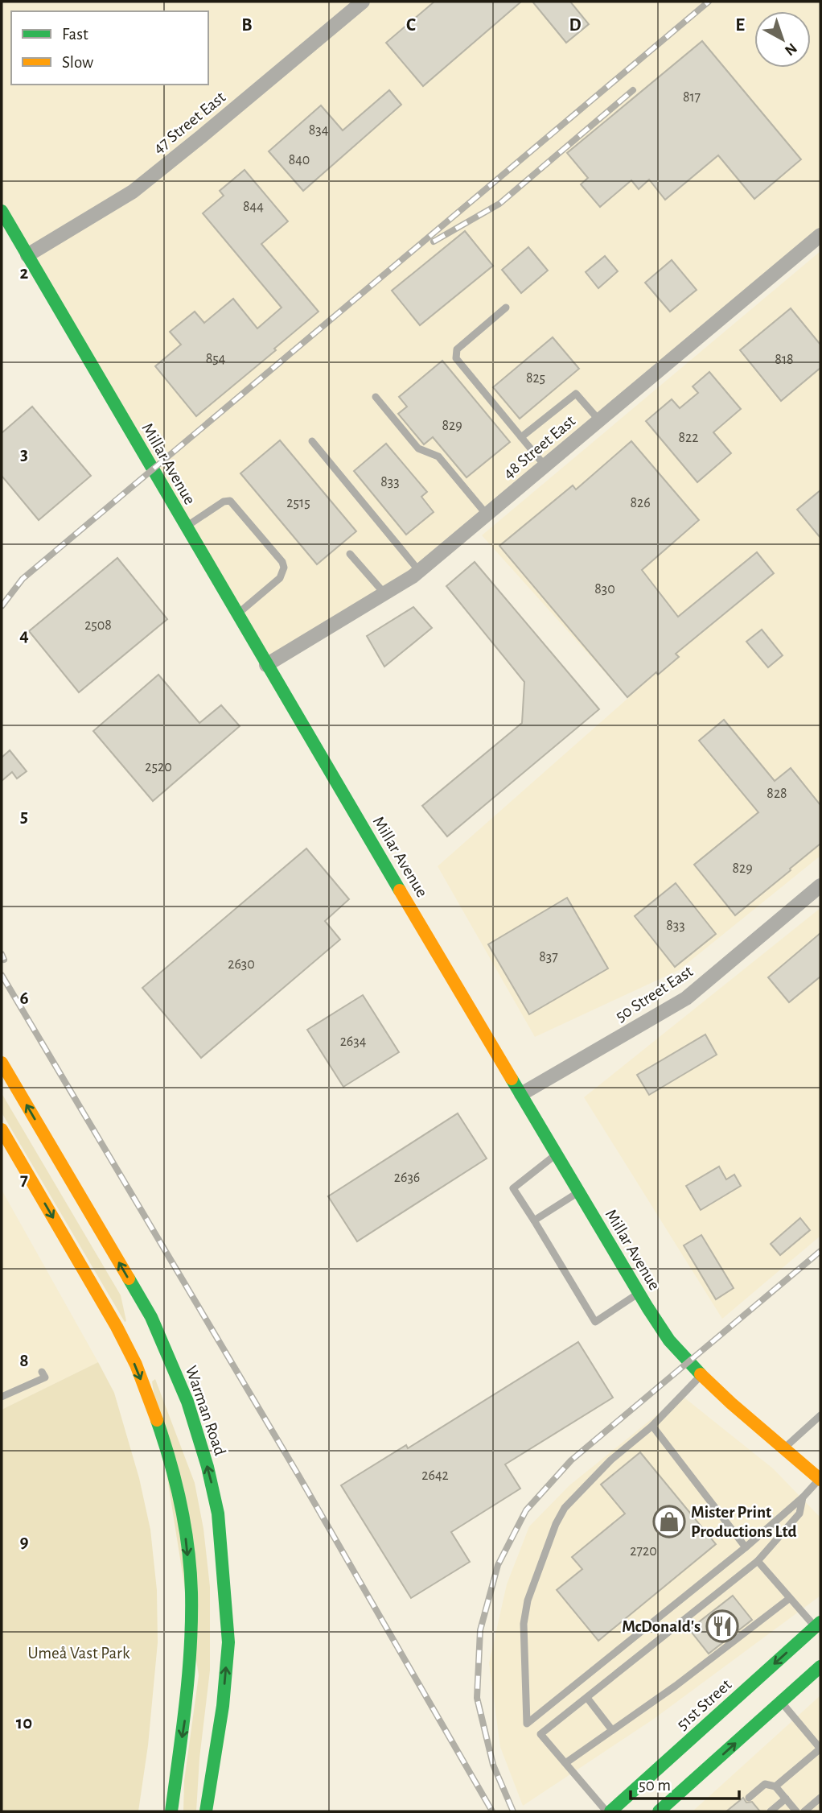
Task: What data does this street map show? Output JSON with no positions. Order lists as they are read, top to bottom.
{
  "streets": {
    "main road": ["Millar Avenue", "Warman Road", "51st Street"],
    "street": ["47 Street East", "48 Street East", "50 Street East"]
  },
  "crossings": [
    ["47 Street East", "Millar Avenue"],
    ["48 Street East", "Millar Avenue"],
    ["Millar Avenue", "50 Street East"]
  ],
  "parks": ["Umeå Vast Park"],
  "places": {
    "shop": ["Mister Print Productions Ltd"],
    "restaurant": ["McDonald's"]
  },
  "house_numbers": [
    "817",
    "834",
    "840",
    "844",
    "854",
    "818",
    "825",
    "829",
    "822",
    "833",
    "2515",
    "826",
    "830",
    "2508",
    "2520",
    "828",
    "829",
    "833",
    "837",
    "2630",
    "2634",
    "2636",
    "2642",
    "2720"
  ],
  "legend": ["Fast", "Slow"],
  "scale_bar": "50 m",
  "north": "bottom right",
  "grid": {
    "columns": [
      "B",
      "C",
      "D",
      "E"
    ],
    "rows": [
      "2",
      "3",
      "4",
      "5",
      "6",
      "7",
      "8",
      "9",
      "10"
    ]
  }
}
